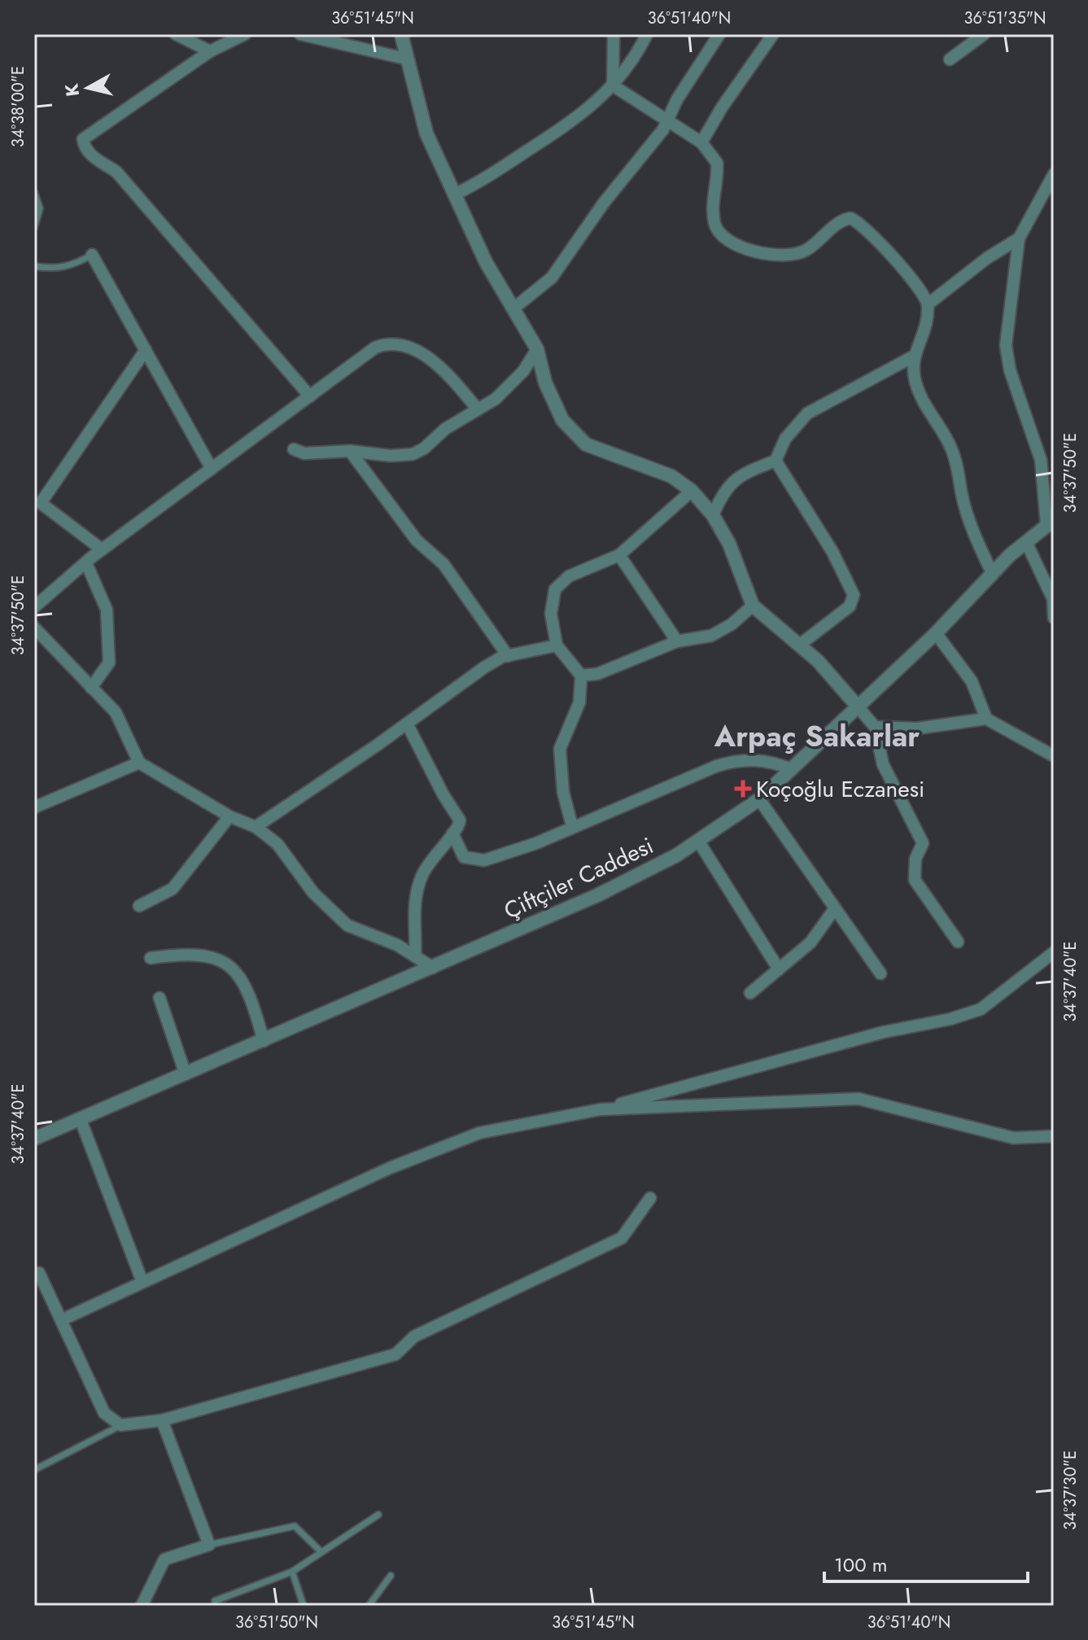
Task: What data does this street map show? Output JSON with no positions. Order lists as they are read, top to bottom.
{
  "streets": {
    "street": ["Çiftçiler Caddesi"]
  },
  "districts": ["Arpaç Sakarlar"],
  "places": {
    "health": ["Koçoğlu Eczanesi"]
  },
  "scale_bar": "100 m",
  "north": "left",
  "coordinates": [
    "36°51'45\"N",
    "36°51'40\"N",
    "36°51'35\"N",
    "34°38'00\"E",
    "34°37'50\"E",
    "34°37'40\"E",
    "34°37'30\"E",
    "36°51'50\"N"
  ]
}
